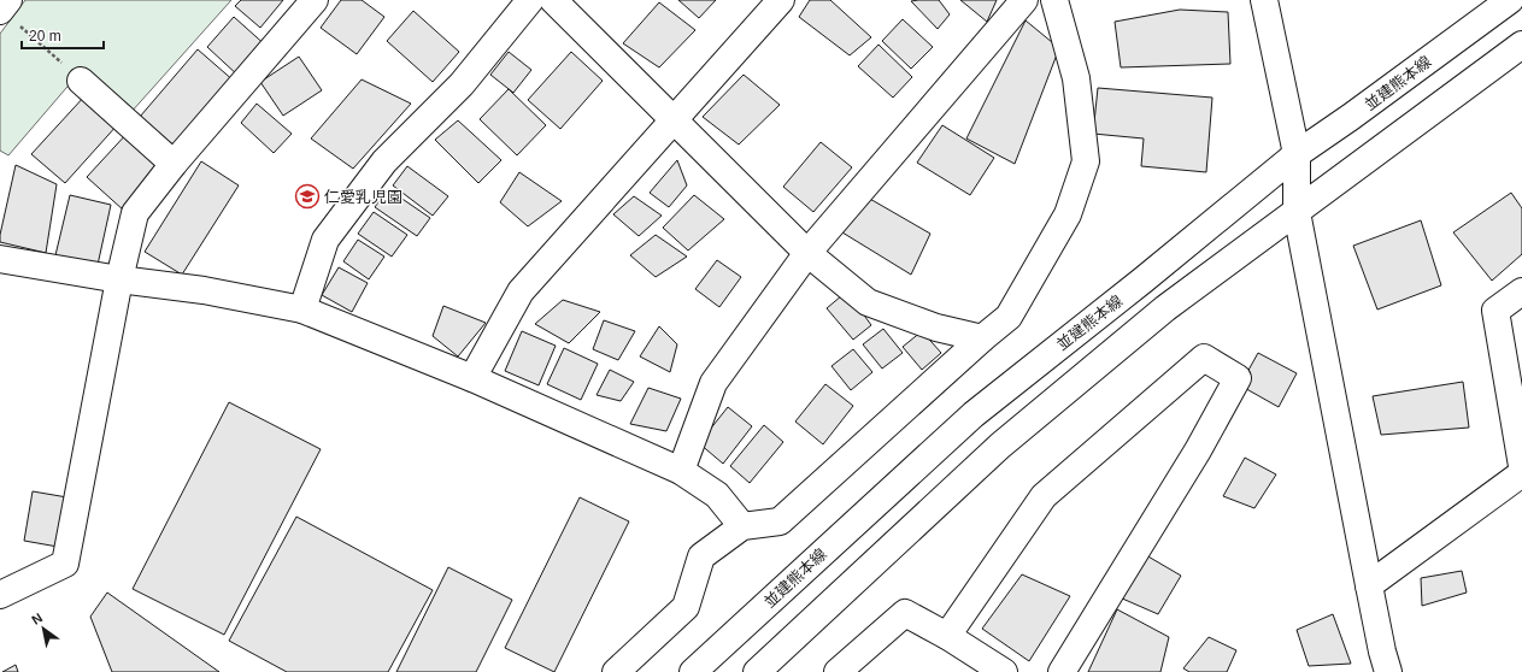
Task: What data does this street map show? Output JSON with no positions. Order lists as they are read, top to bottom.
{
  "streets": {
    "street": ["並建熊本線"]
  },
  "places": {
    "school or university": ["仁愛乳児園"]
  },
  "scale_bar": "20 m",
  "north": "top left"
}
